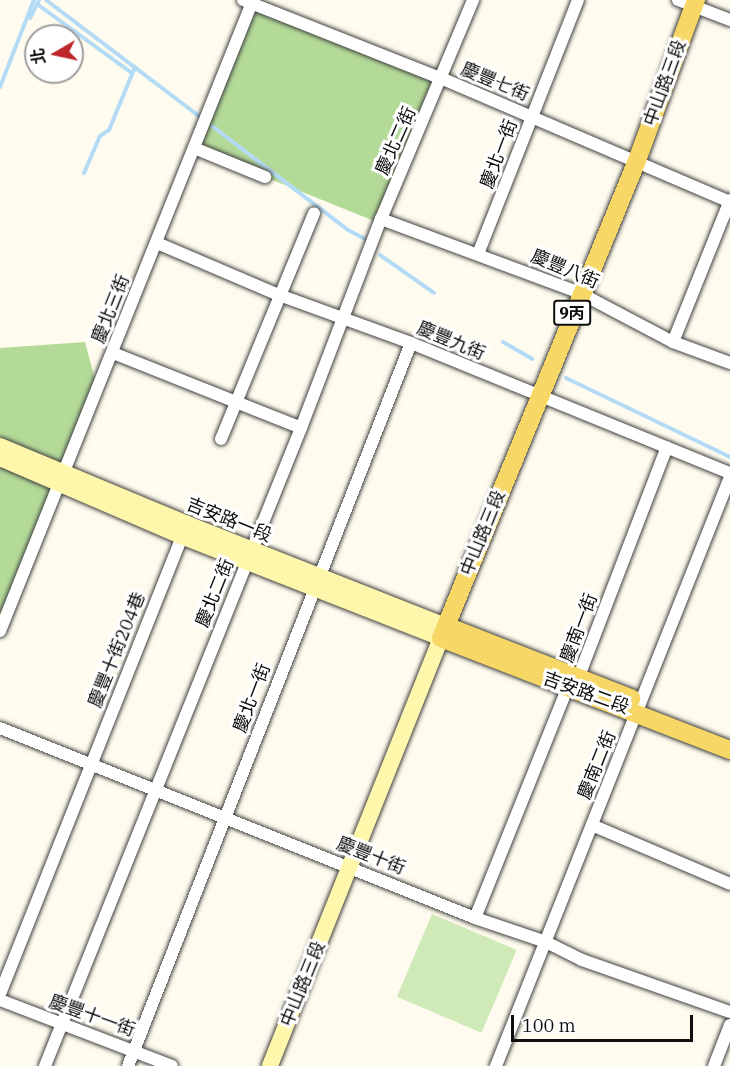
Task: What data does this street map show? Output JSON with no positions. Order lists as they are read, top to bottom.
{
  "streets": {
    "main road": ["中山路三段", "9丙", "吉安路二段"],
    "street": [
      "慶豐七街",
      "慶北二街",
      "慶北一街",
      "慶豐八街",
      "慶北三街",
      "慶豐九街",
      "吉安路一段",
      "慶南一街",
      "慶豐十街204巷",
      "慶南二街",
      "慶豐十街",
      "慶豐十一街"
    ]
  },
  "crossings": [
    ["慶豐七街", "中山路三段"],
    ["慶豐七街", "慶北二街"],
    ["慶豐七街", "慶北一街"],
    ["慶豐七街", "慶北三街"],
    ["中山路三段", "慶豐八街"],
    ["中山路三段", "慶豐九街"],
    ["中山路三段", "吉安路一段"],
    ["中山路三段", "吉安路二段"],
    ["中山路三段", "慶豐十街"],
    ["慶北二街", "慶豐八街"],
    ["慶北二街", "慶豐九街"],
    ["慶北二街", "吉安路一段"],
    ["慶北二街", "慶豐十街"],
    ["慶北二街", "慶豐十一街"],
    ["慶北一街", "慶豐八街"],
    ["慶北一街", "慶豐九街"],
    ["慶北一街", "吉安路一段"],
    ["慶北一街", "慶豐十街"],
    ["慶北一街", "慶豐十一街"],
    ["慶北三街", "慶豐九街"],
    ["慶北三街", "吉安路一段"],
    ["慶豐九街", "慶南一街"],
    ["慶豐九街", "慶南二街"],
    ["吉安路一段", "慶豐十街204巷"],
    ["吉安路一段", "吉安路二段"],
    ["慶南一街", "吉安路二段"],
    ["慶南一街", "慶豐十街"],
    ["慶豐十街204巷", "慶豐十街"],
    ["吉安路二段", "慶南二街"],
    ["慶南二街", "慶豐十街"]
  ],
  "scale_bar": "100 m",
  "north": "left"
}
